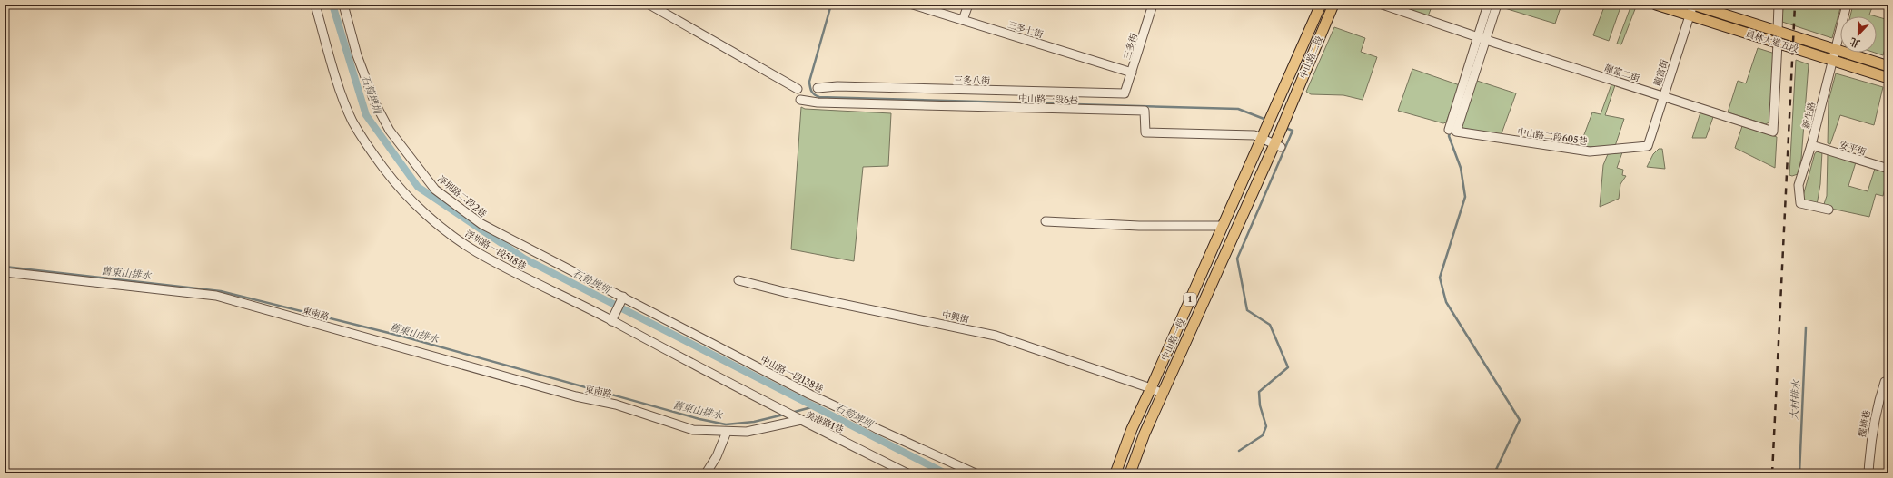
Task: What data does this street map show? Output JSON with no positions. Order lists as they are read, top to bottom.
{
  "streets": {
    "main road": [
      "員林大道五段",
      "中山路二段",
      "1",
      "中山路一段"
    ],
    "street": [
      "三多七街",
      "三多街",
      "龍富二街",
      "龍富街",
      "三多八街",
      "中山路一段6巷",
      "新生路",
      "中山路二段605巷",
      "安平街",
      "浮圳路二段2巷",
      "浮圳路一段518巷",
      "東南路",
      "中興街",
      "中山路一段138巷",
      "美港路1巷",
      "擺塘巷"
    ]
  },
  "crossings": [
    ["三多七街", "三多街"],
    ["員林大道五段", "龍富二街"],
    ["員林大道五段", "龍富街"],
    ["員林大道五段", "新生路"],
    ["三多街", "三多八街"],
    ["中山路二段", "中山路一段"],
    ["龍富二街", "龍富街"],
    ["龍富二街", "中山路二段605巷"],
    ["龍富街", "中山路二段605巷"],
    ["中山路一段6巷", "中山路一段"],
    ["新生路", "安平街"],
    ["浮圳路二段2巷", "中山路一段138巷"],
    ["浮圳路一段518巷", "美港路1巷"],
    ["東南路", "美港路1巷"],
    ["中興街", "中山路一段"]
  ],
  "water": ["石筍埤圳", "舊東山排水", "大村排水"],
  "north": "bottom"
}
